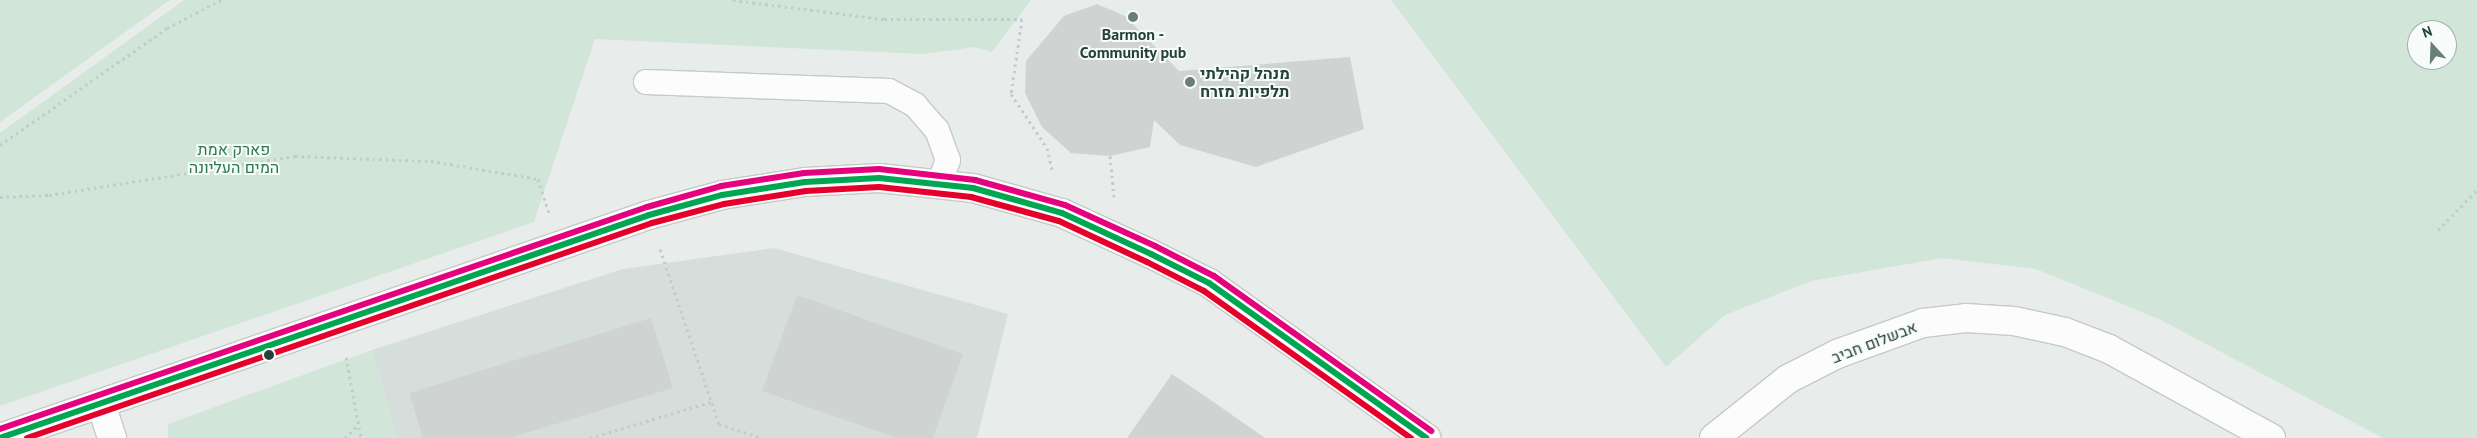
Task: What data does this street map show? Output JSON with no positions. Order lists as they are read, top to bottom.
{
  "streets": {
    "street": ["אבשלום חביב"]
  },
  "parks": ["פארק אמת המים העליונה"],
  "places": ["Barmon - Community pub", "מנהל קהילתי תלפיות מזרח"],
  "north": "top"
}
